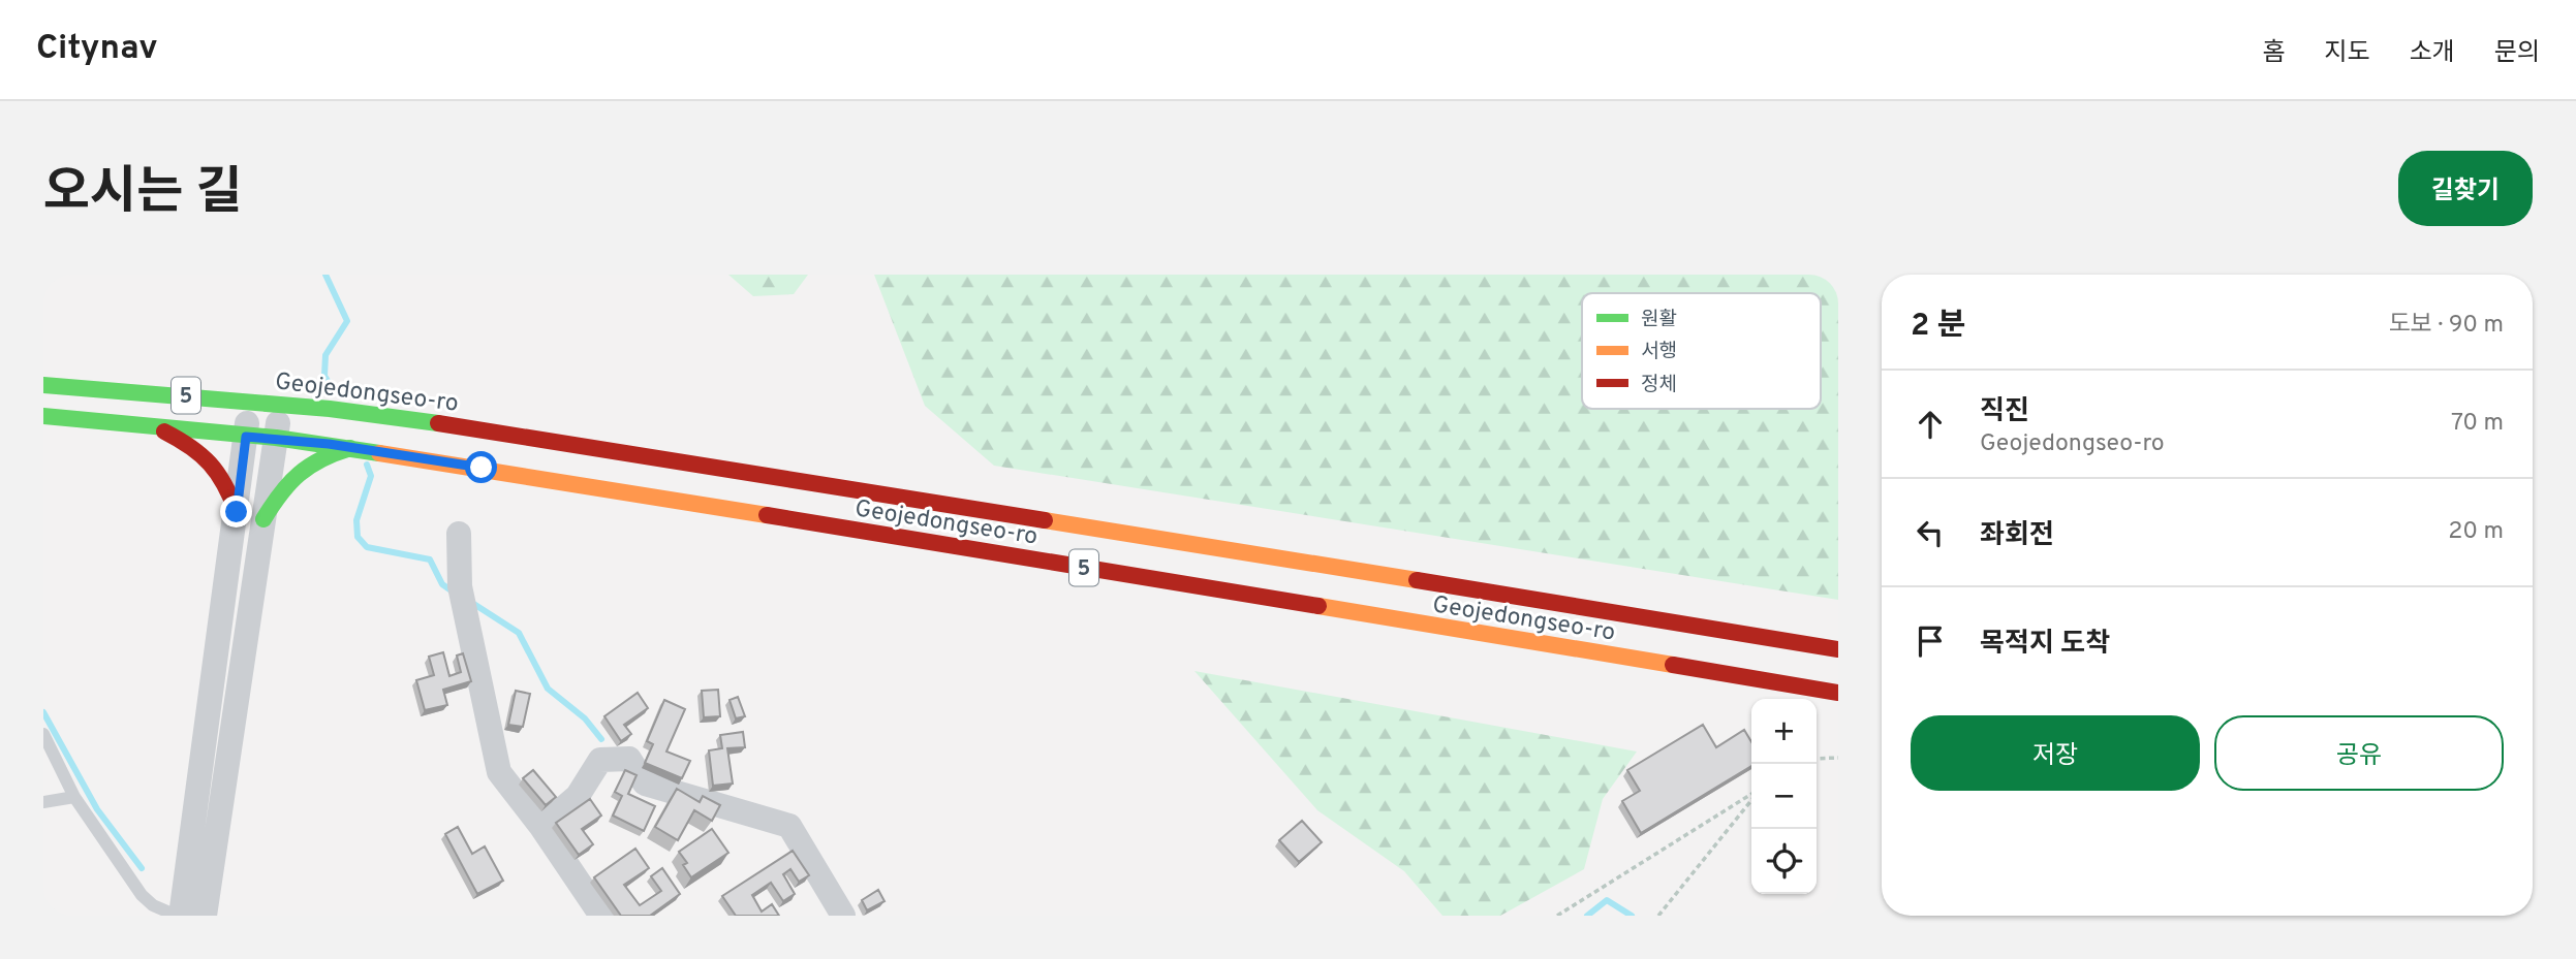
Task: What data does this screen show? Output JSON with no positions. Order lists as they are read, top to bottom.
{
  "streets": {
    "main road": ["Geojedongseo-ro", "5"]
  },
  "legend": ["원활", "서행", "정체"],
  "page": {
    "header": "Citynav",
    "nav": [
      "홈",
      "지도",
      "소개",
      "문의"
    ],
    "title": "오시는 길",
    "buttons": [
      "길찾기",
      ["저장", "공유"]
    ],
    "heading": ["2 분", "도보 · 90 m"],
    "list": [
      ["직진", "Geojedongseo-ro", "70 m"],
      ["좌회전", "20 m"],
      "목적지 도착"
    ],
    "map_buttons": ["+", "−"]
  }
}
